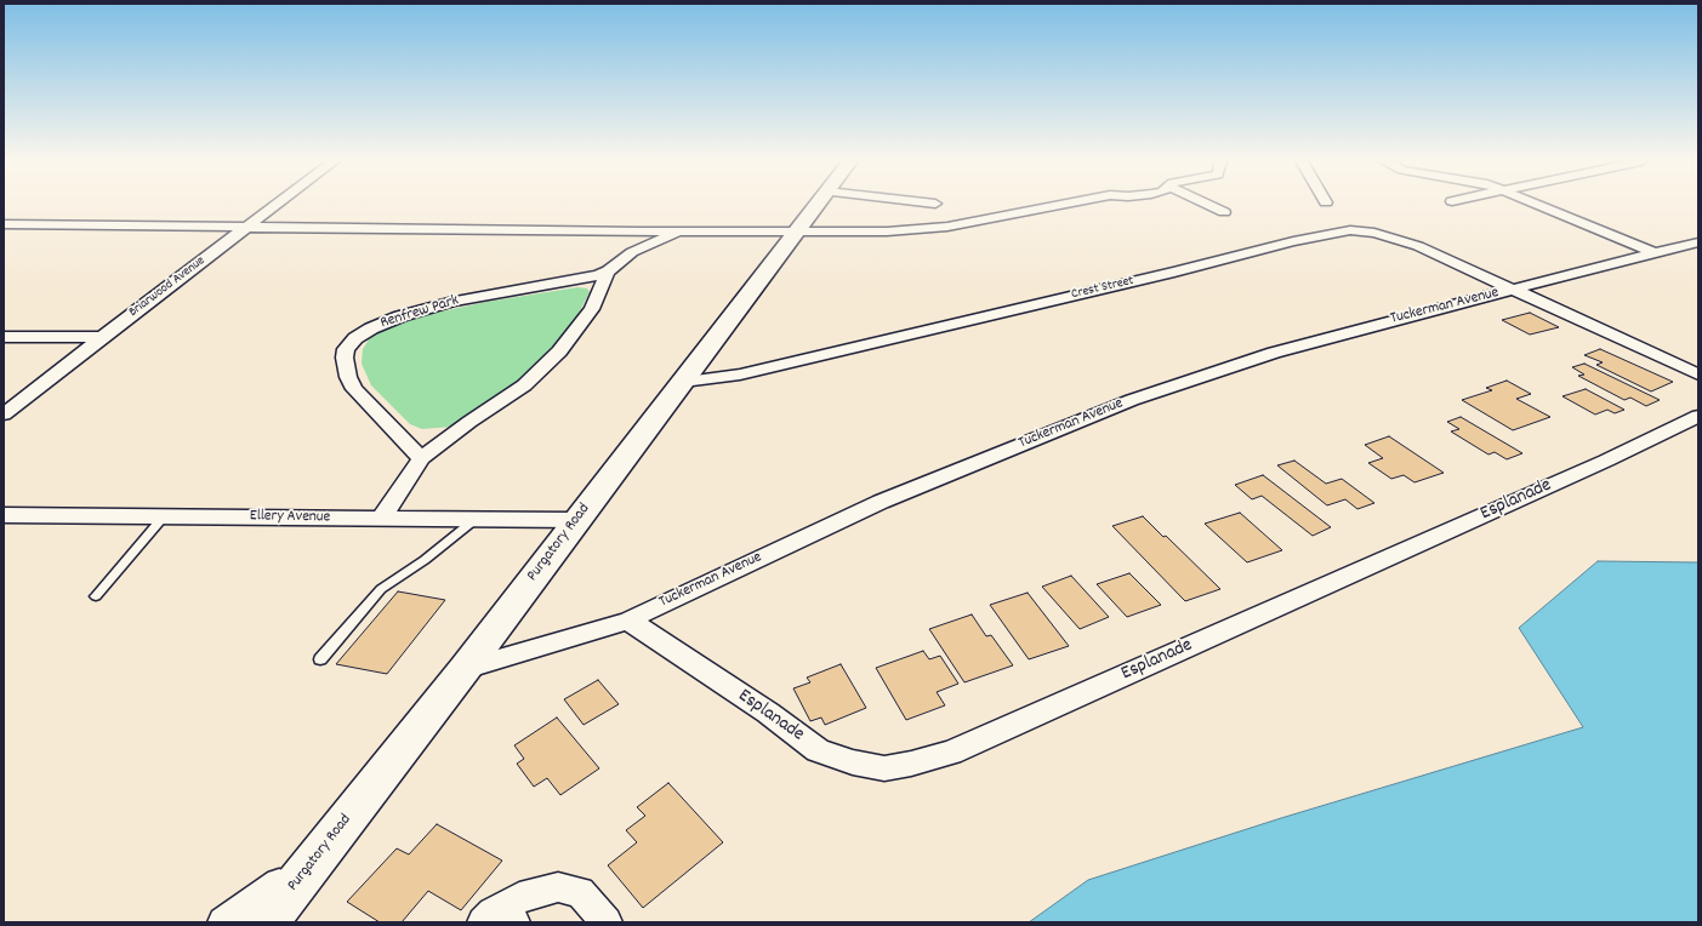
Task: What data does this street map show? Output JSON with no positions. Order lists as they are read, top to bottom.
{
  "streets": {
    "street": [
      "Briarwood Avenue",
      "Crest Street",
      "Tuckerman Avenue",
      "Renfrew Park",
      "Esplanade",
      "Ellery Avenue",
      "Purgatory Road"
    ]
  },
  "crossings": [
    ["Crest Street", "Tuckerman Avenue"],
    ["Crest Street", "Purgatory Road"],
    ["Tuckerman Avenue", "Esplanade"],
    ["Tuckerman Avenue", "Purgatory Road"],
    ["Renfrew Park", "Ellery Avenue"],
    ["Ellery Avenue", "Purgatory Road"]
  ]
}
